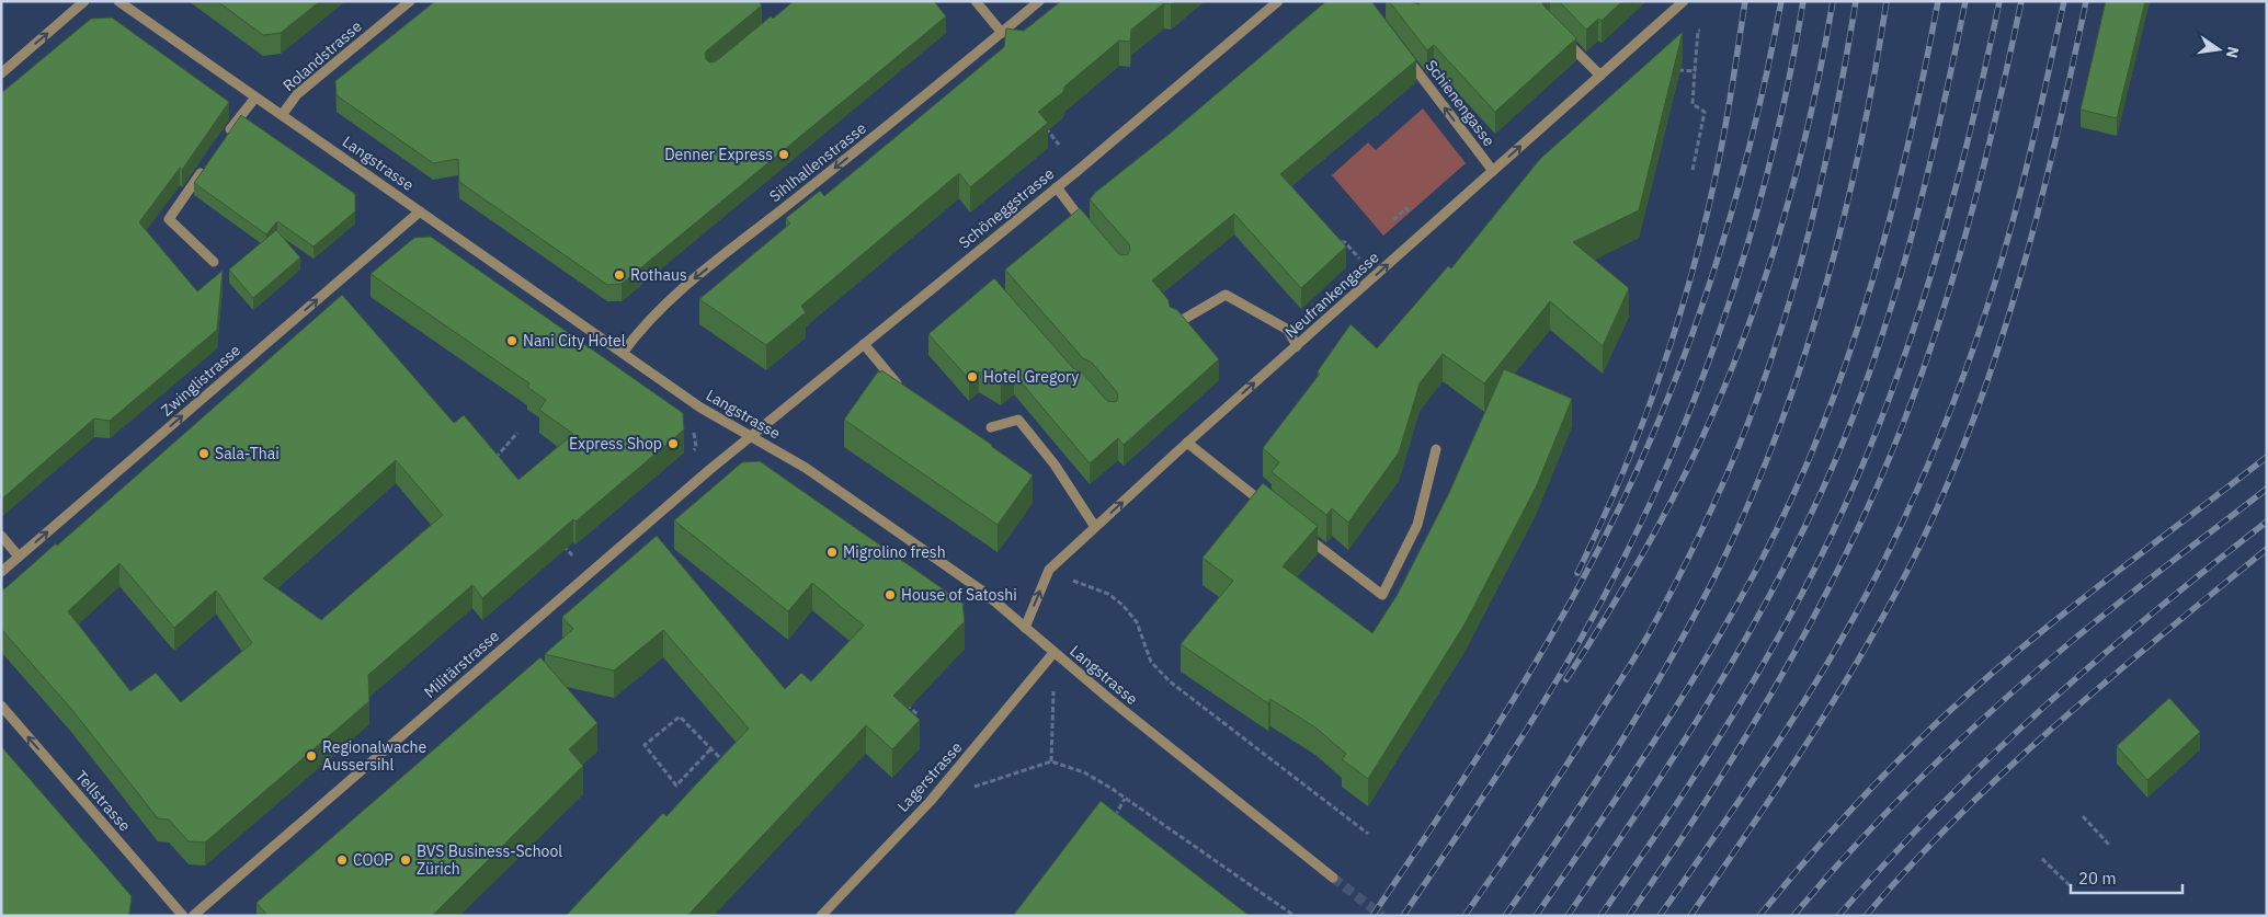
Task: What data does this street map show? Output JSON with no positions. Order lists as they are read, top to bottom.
{
  "streets": {
    "street": [
      "Rolandstrasse",
      "Schienengasse",
      "Sihlhallenstrasse",
      "Langstrasse",
      "Schöneggstrasse",
      "Neufrankengasse",
      "Zwinglistrasse",
      "Militärstrasse",
      "Lagerstrasse",
      "Tellstrasse"
    ]
  },
  "crossings": [
    ["Rolandstrasse", "Langstrasse"],
    ["Schienengasse", "Neufrankengasse"],
    ["Sihlhallenstrasse", "Langstrasse"],
    ["Langstrasse", "Schöneggstrasse"],
    ["Langstrasse", "Neufrankengasse"],
    ["Langstrasse", "Zwinglistrasse"],
    ["Langstrasse", "Militärstrasse"],
    ["Langstrasse", "Lagerstrasse"],
    ["Schöneggstrasse", "Militärstrasse"]
  ],
  "one_way": [
    "Schienengasse",
    "Sihlhallenstrasse",
    "Neufrankengasse",
    "Zwinglistrasse",
    "Tellstrasse"
  ],
  "places": [
    "Denner Express",
    "Rothaus",
    "Nani City Hotel",
    "Hotel Gregory",
    "Express Shop",
    "Sala-Thai",
    "Migrolino fresh",
    "House of Satoshi",
    "Regionalwache Aussersihl",
    "COOP",
    "BVS Business-School Zürich"
  ],
  "scale_bar": "20 m",
  "north": "right"
}
